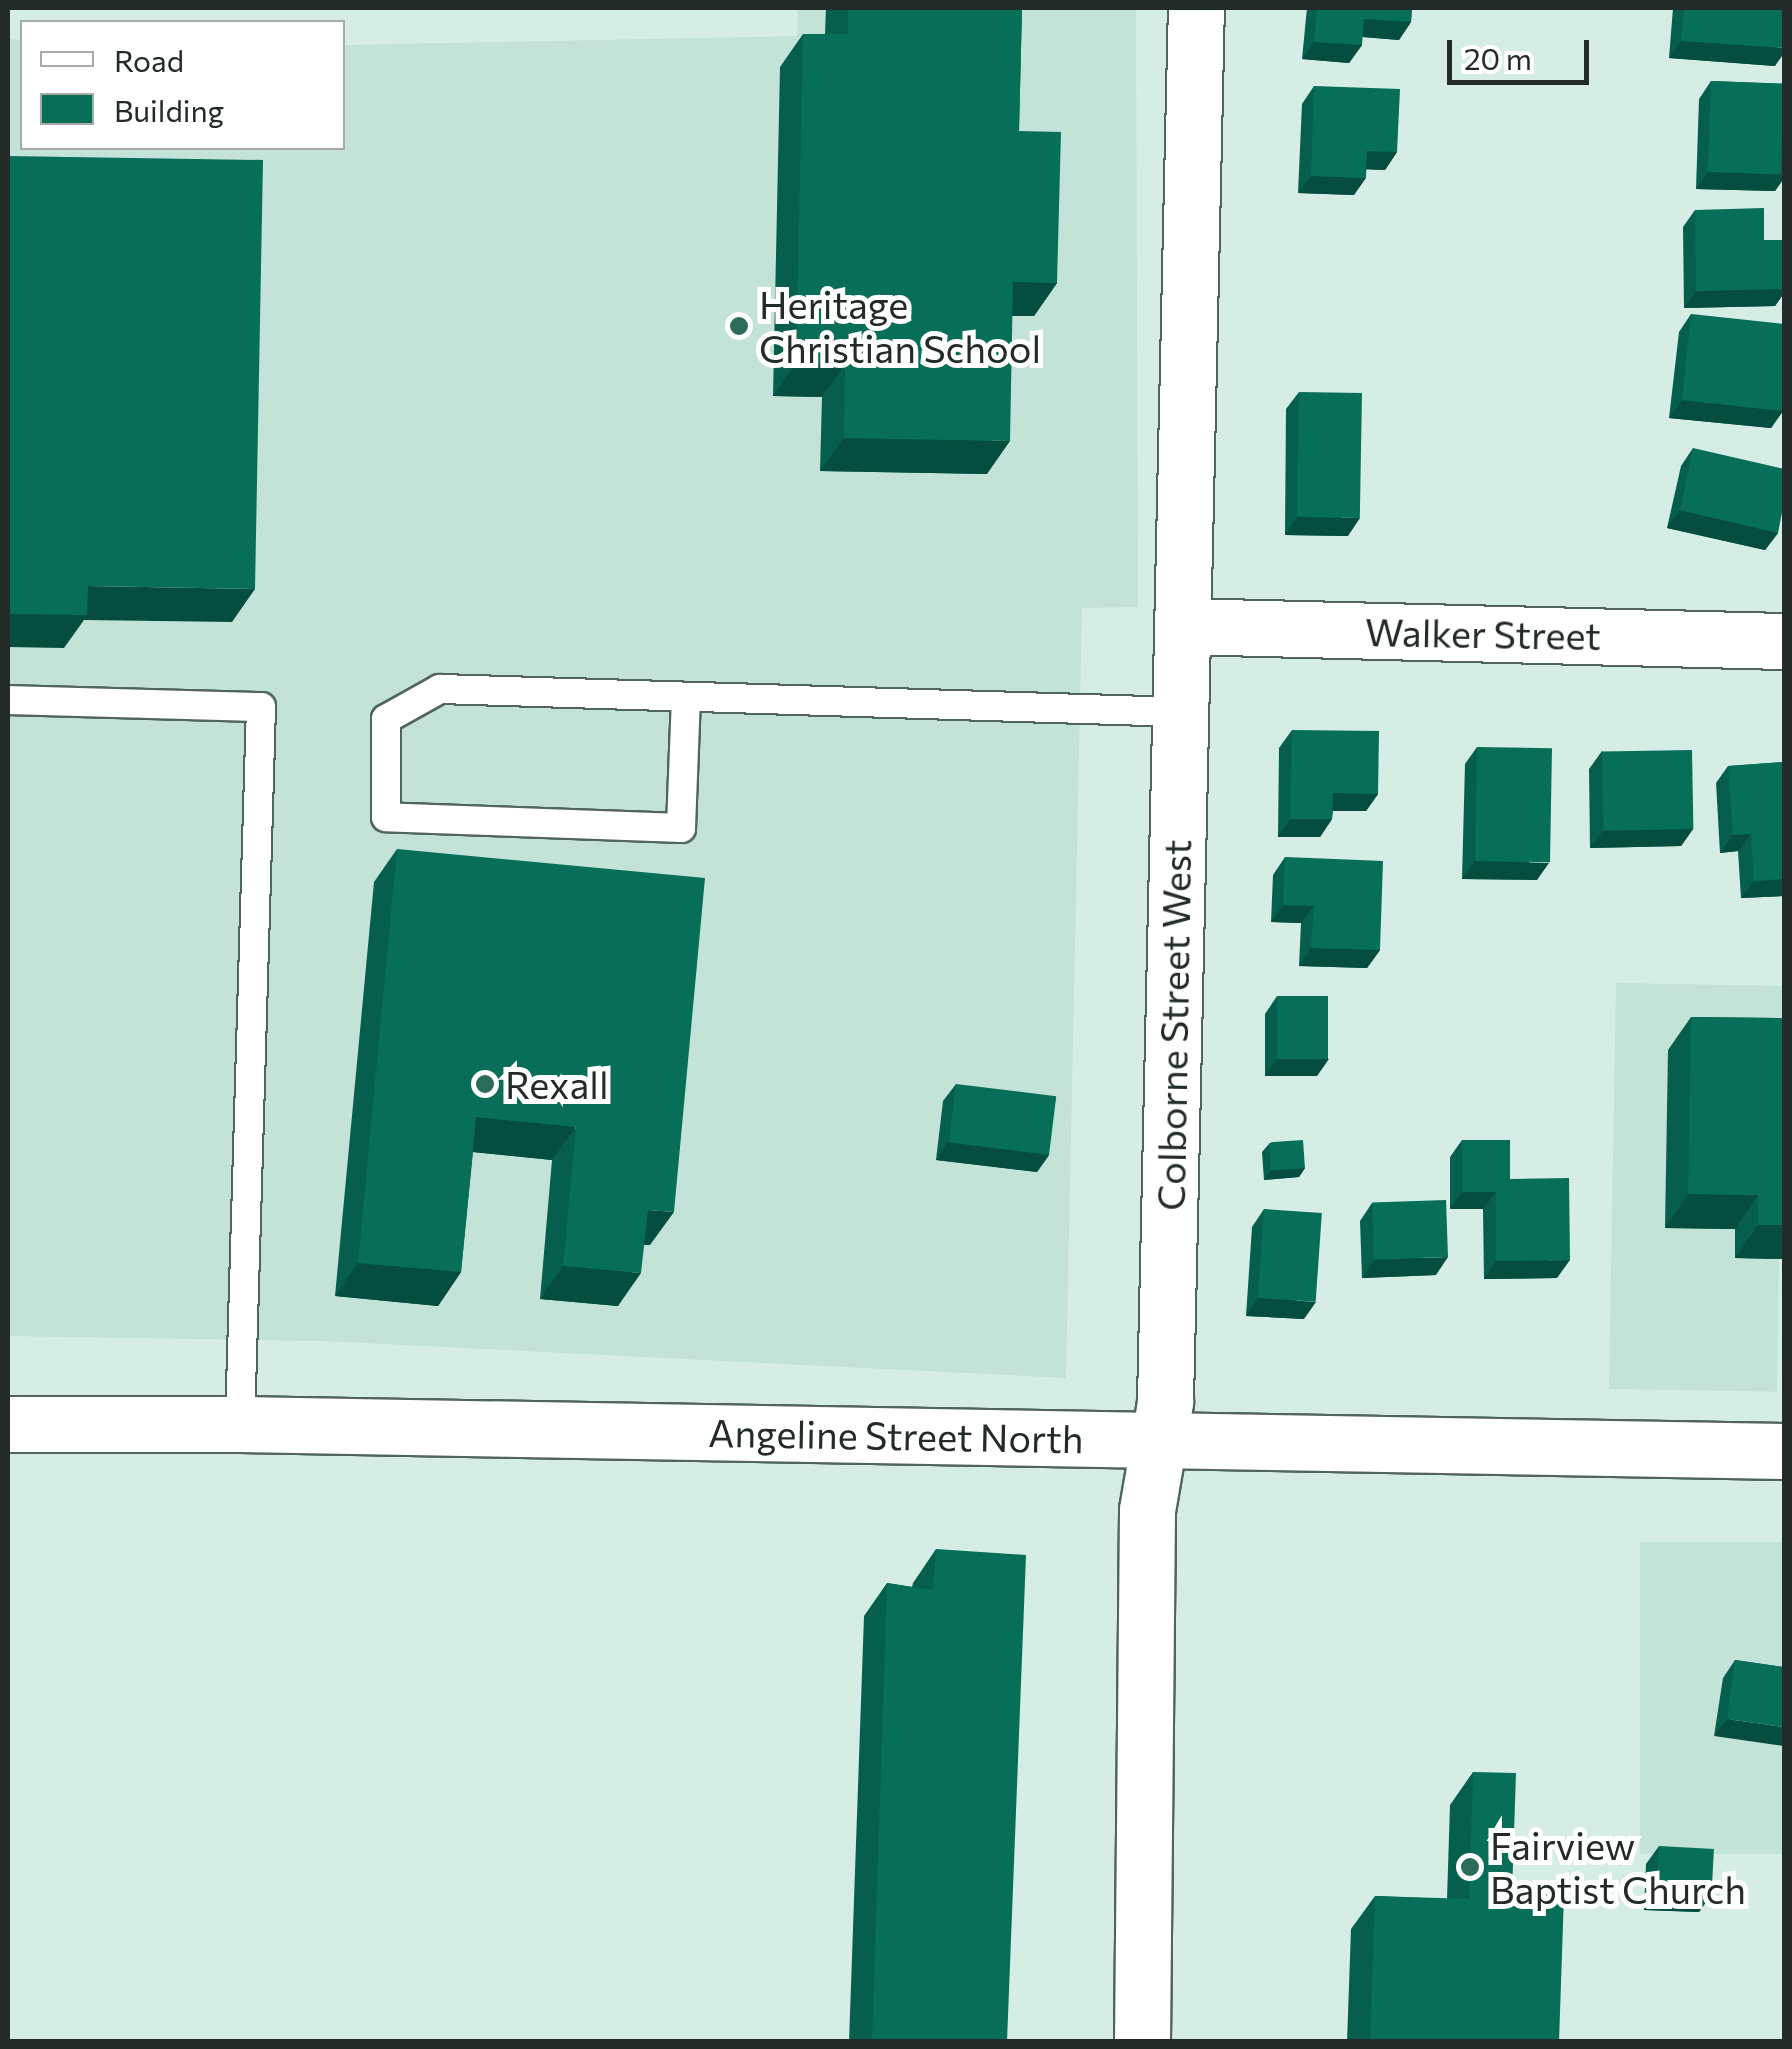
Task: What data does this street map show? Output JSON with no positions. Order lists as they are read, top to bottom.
{
  "streets": {
    "main road": ["Walker Street", "Colborne Street West", "Angeline Street North"]
  },
  "crossings": [
    ["Walker Street", "Colborne Street West"],
    ["Colborne Street West", "Angeline Street North"]
  ],
  "places": ["Heritage Christian School", "Rexall", "Fairview Baptist Church"],
  "legend": ["Road", "Building"],
  "scale_bar": "20 m"
}
